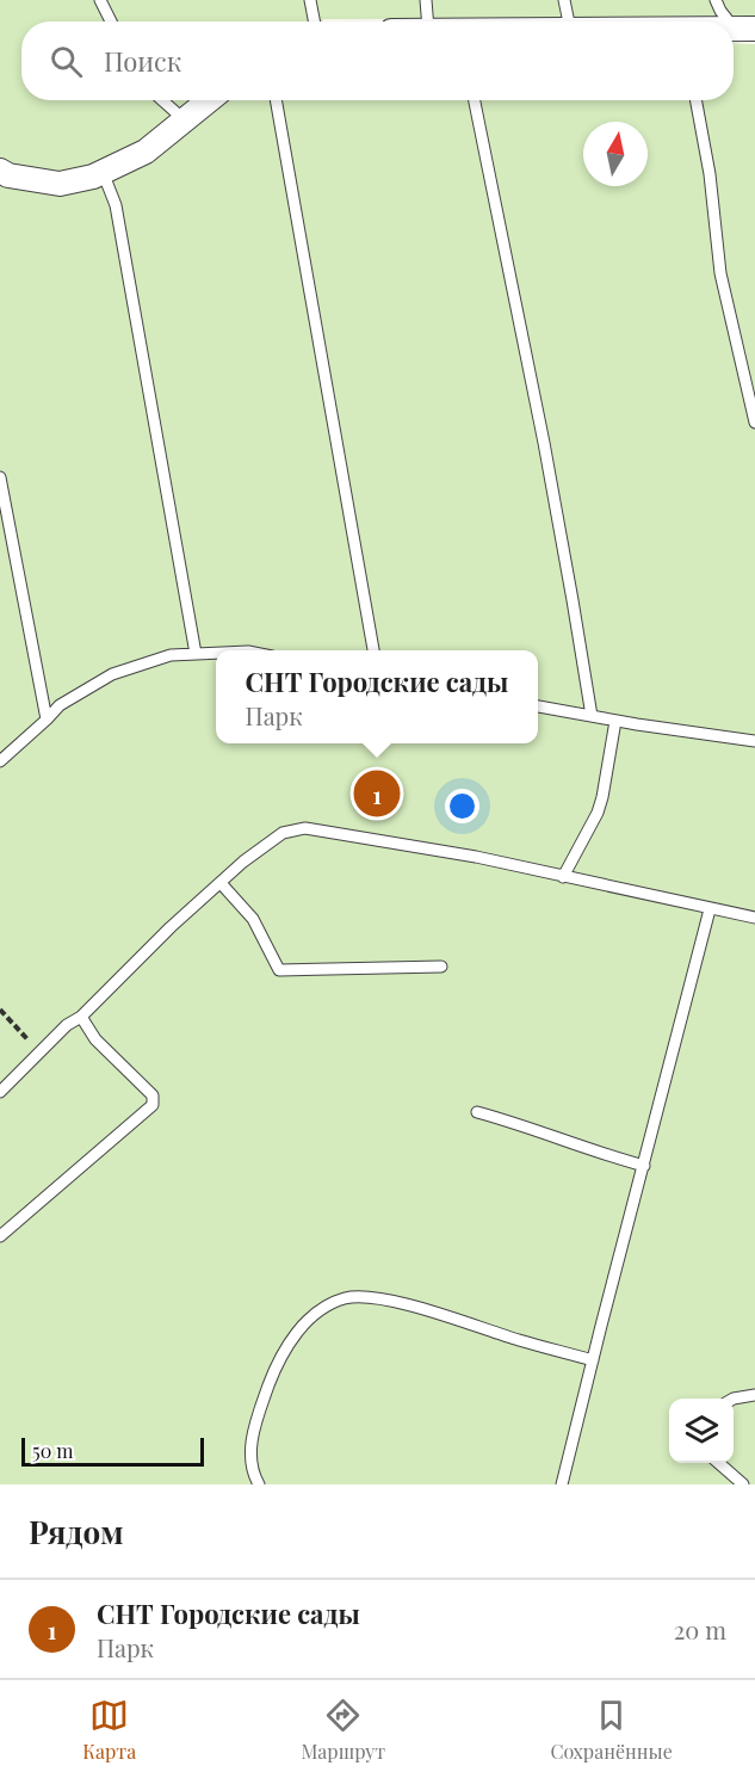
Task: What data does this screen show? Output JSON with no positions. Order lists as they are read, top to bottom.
{
  "scale_bar": "50 m",
  "north": "top",
  "page": {
    "search": "Поиск",
    "popup": ["СНТ Городские сады", "Парк"],
    "pins": "1",
    "scale": "50 m",
    "heading": "Рядом",
    "list": [
      {
        "mark": "1",
        "name": "СНТ Городские сады",
        "note": "Парк",
        "value": "20 m"
      }
    ],
    "nav": ["Карта", "Маршрут", "Сохранённые"]
  }
}
